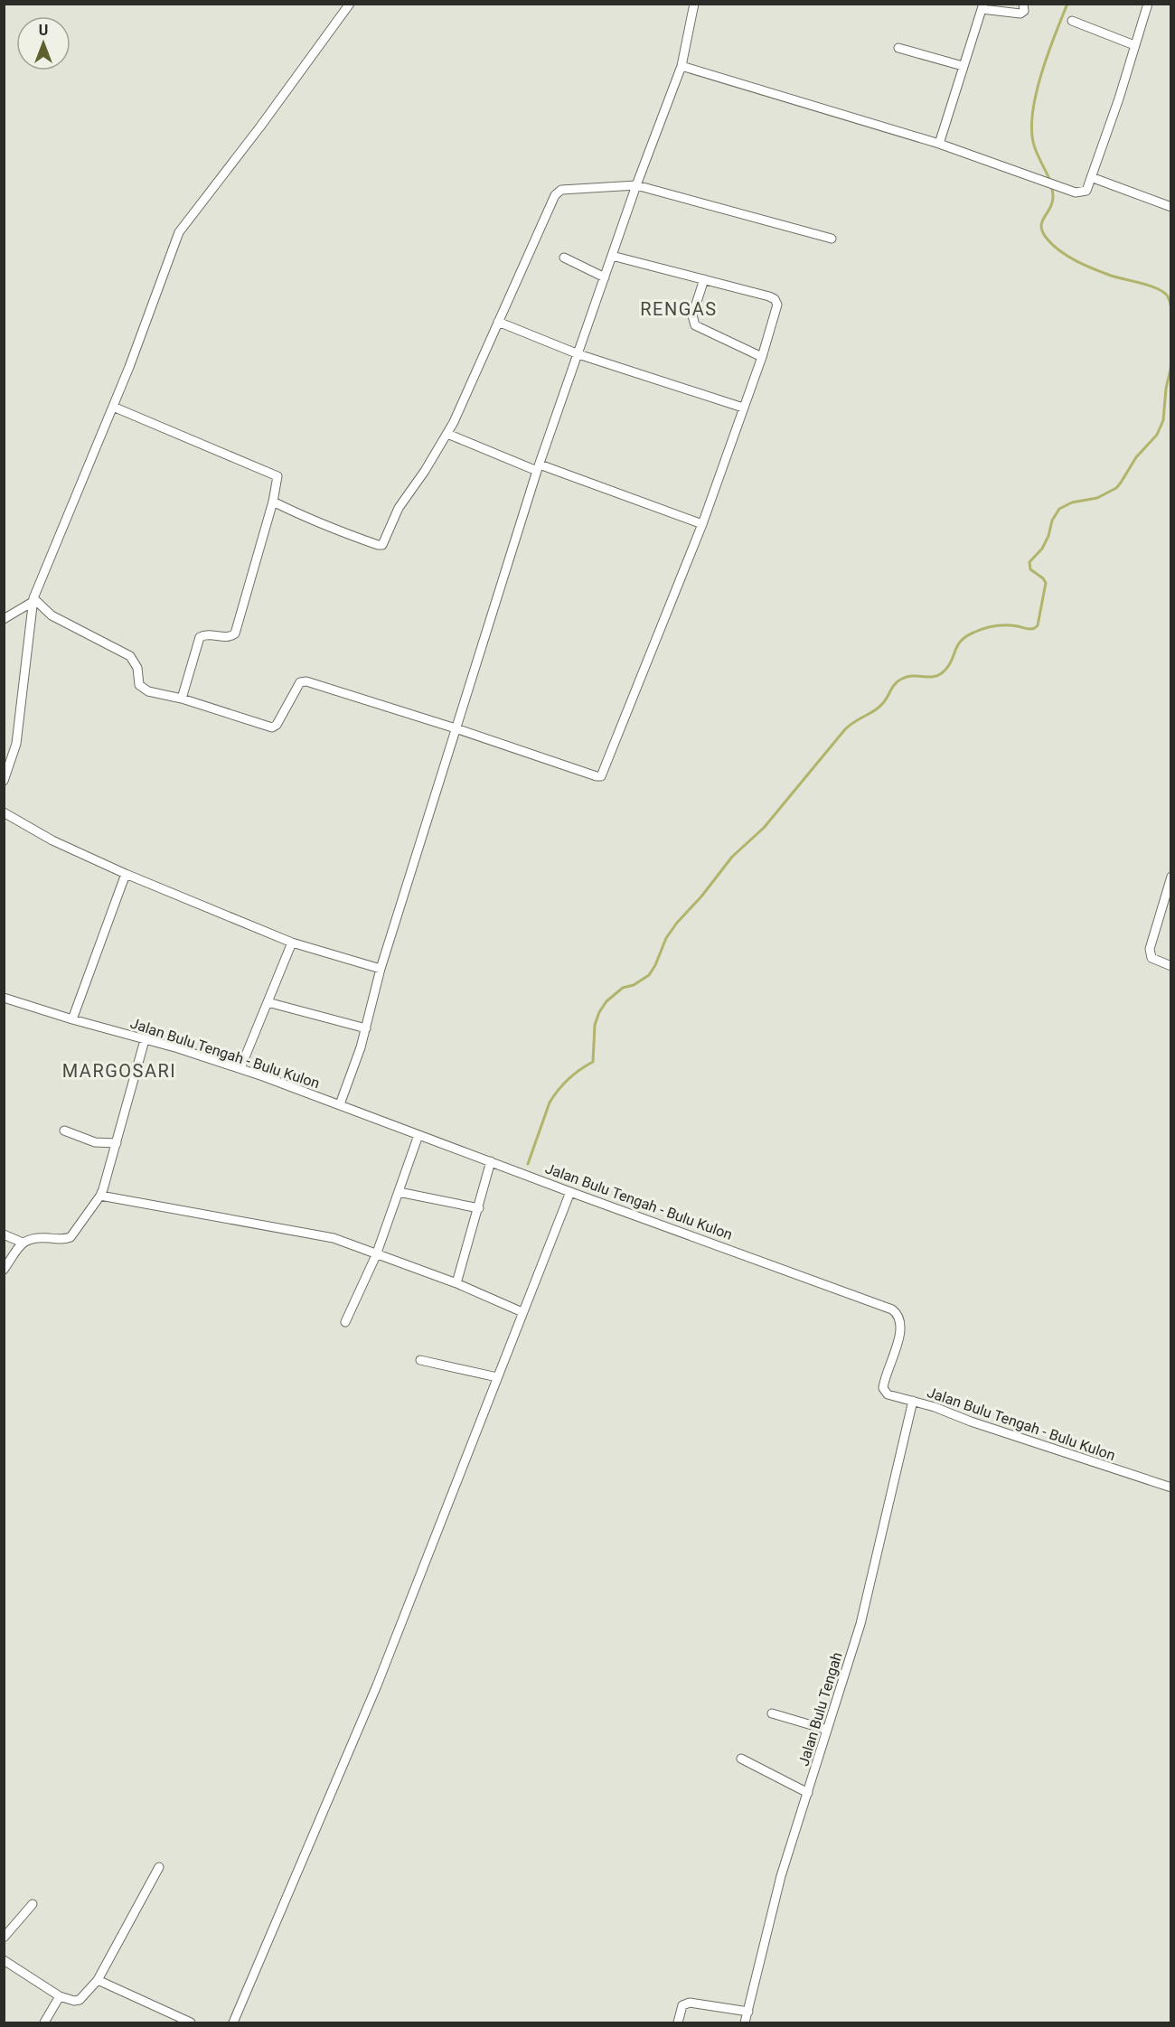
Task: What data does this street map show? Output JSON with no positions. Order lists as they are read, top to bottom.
{
  "streets": {
    "street": ["Jalan Bulu Tengah - Bulu Kulon", "Jalan Bulu Tengah"]
  },
  "crossings": [
    ["Jalan Bulu Tengah - Bulu Kulon", "Jalan Bulu Tengah"]
  ],
  "districts": ["RENGAS", "MARGOSARI"],
  "north": "top"
}
